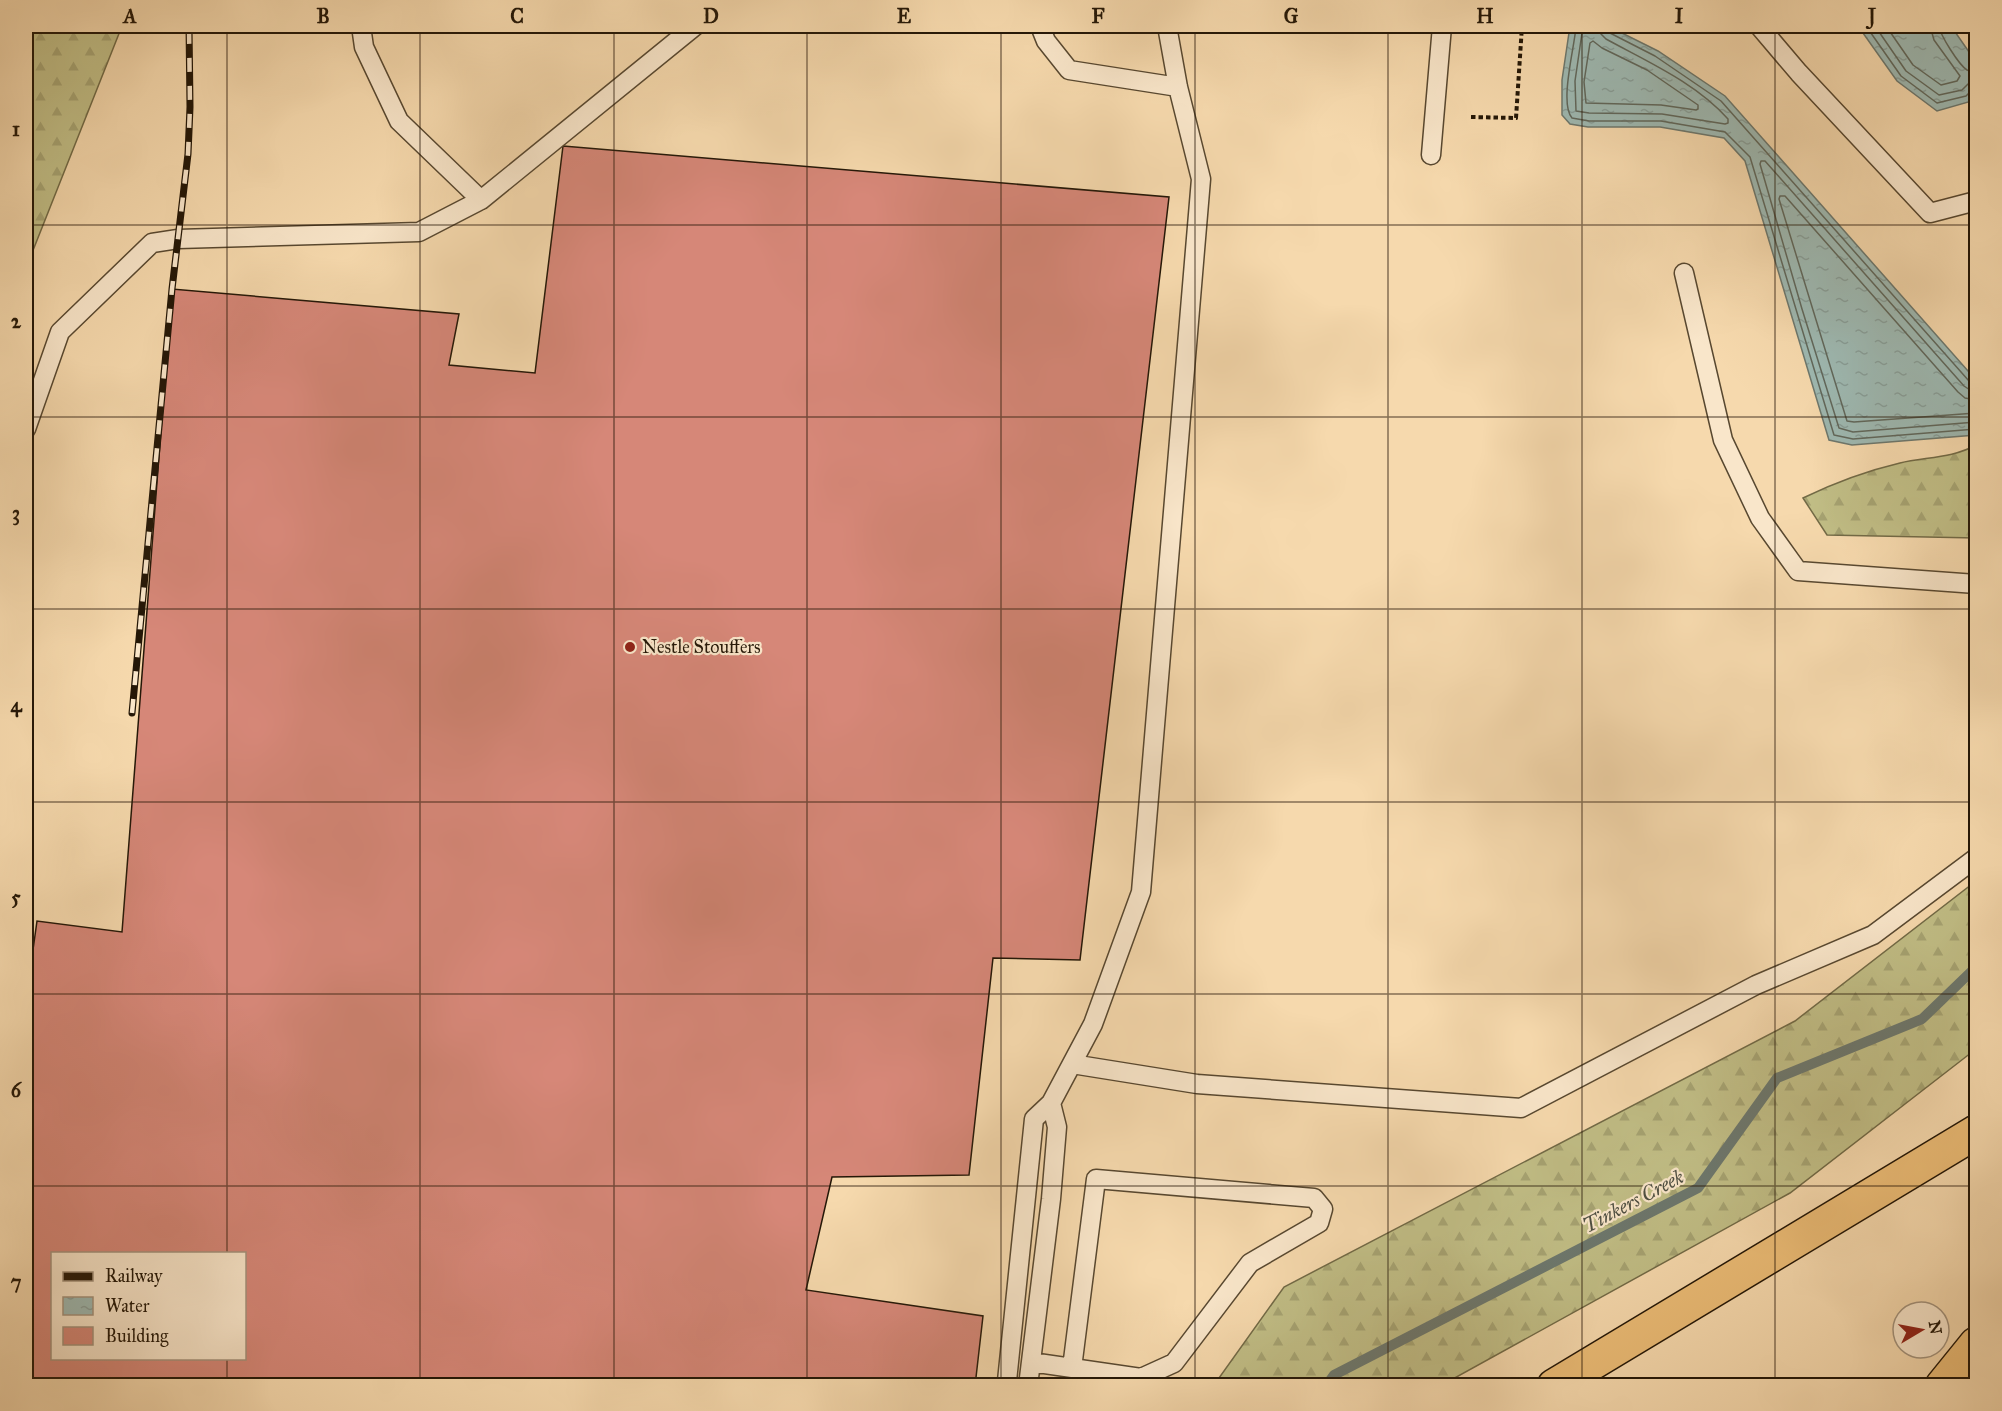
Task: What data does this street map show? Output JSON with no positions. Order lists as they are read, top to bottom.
{
  "water": ["Tinkers Creek"],
  "places": ["Nestle Stouffers"],
  "legend": ["Railway", "Water", "Building"],
  "north": "right",
  "grid": {
    "columns": [
      "A",
      "B",
      "C",
      "D",
      "E",
      "F",
      "G",
      "H",
      "I",
      "J"
    ],
    "rows": [
      "1",
      "2",
      "3",
      "4",
      "5",
      "6",
      "7"
    ]
  }
}
